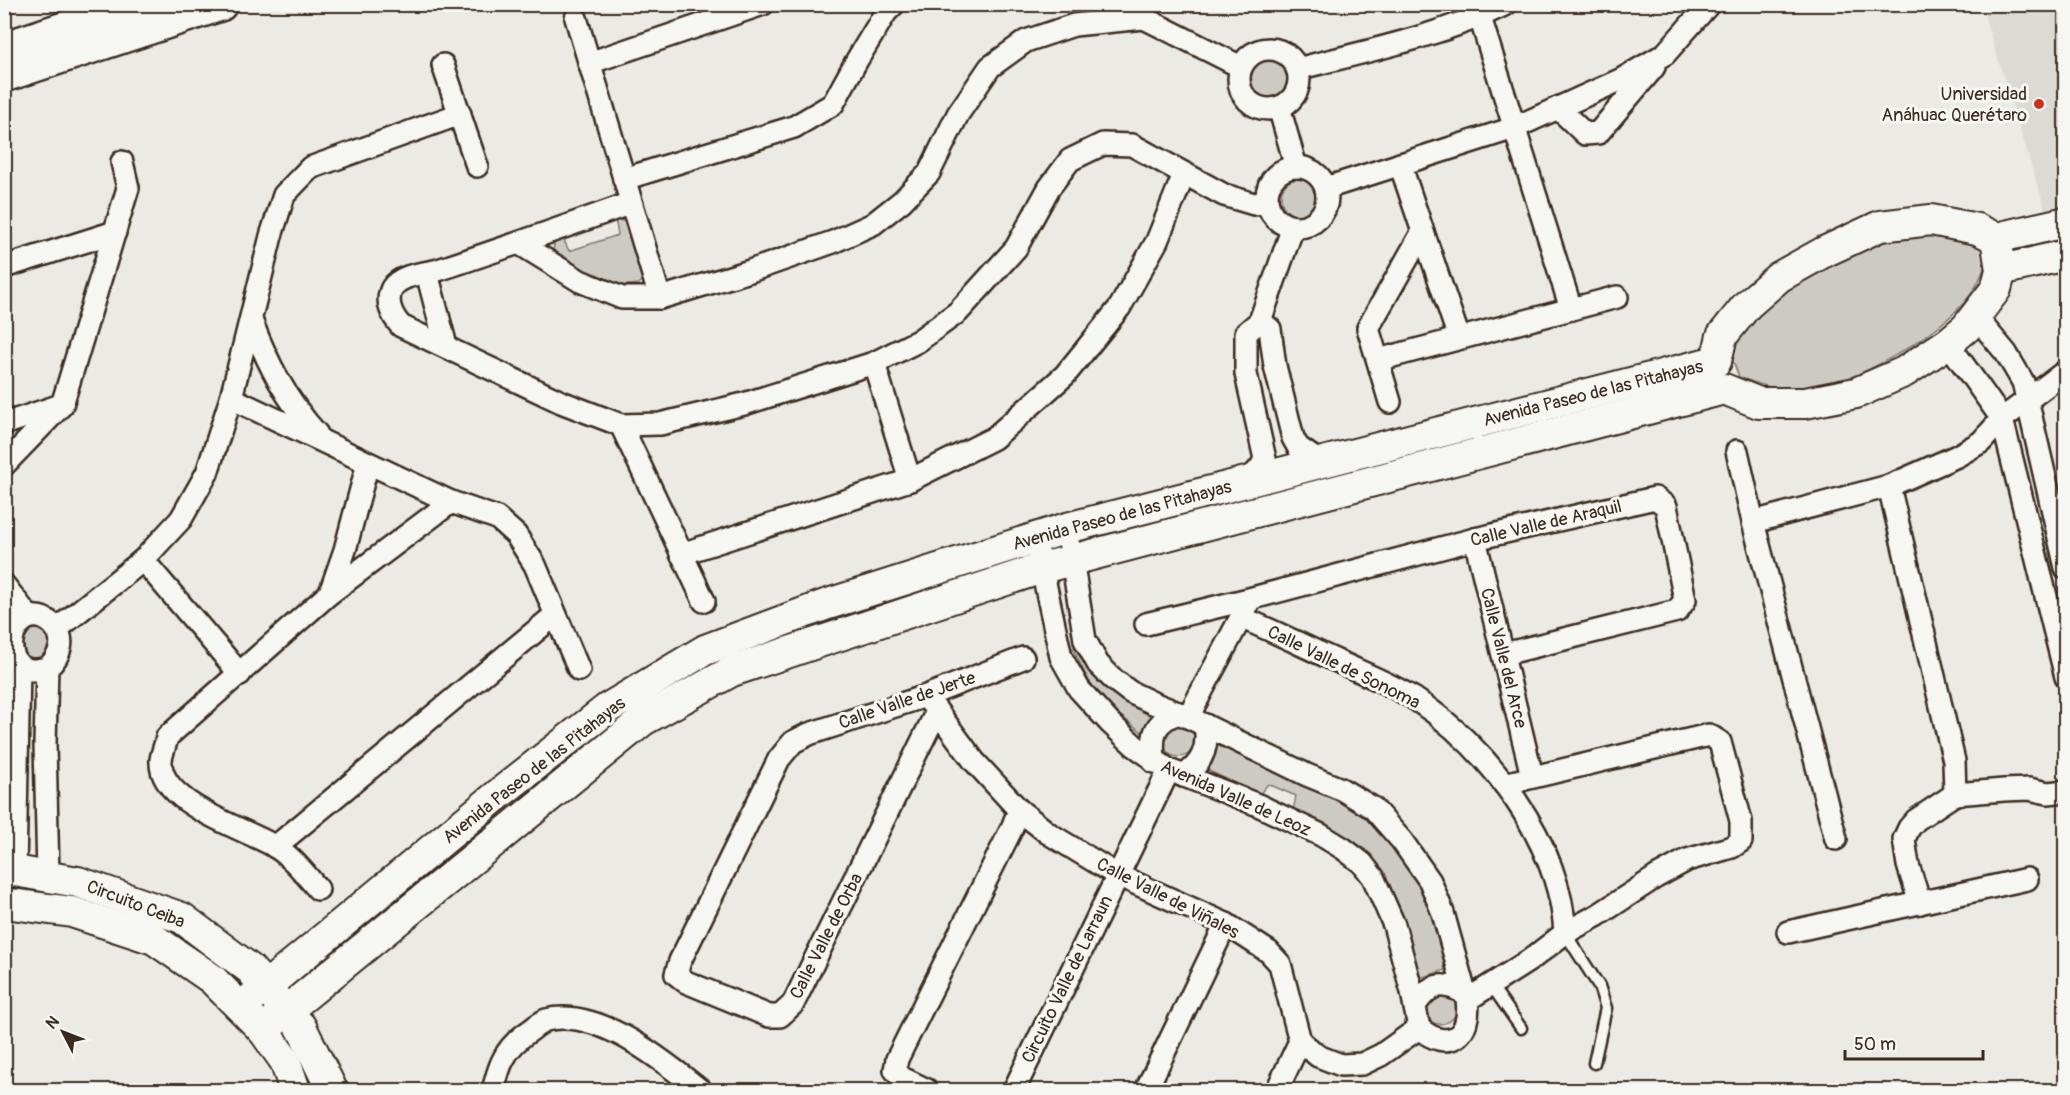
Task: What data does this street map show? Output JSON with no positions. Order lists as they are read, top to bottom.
{
  "streets": {
    "street": [
      "Avenida Paseo de las Pitahayas",
      "Calle Valle de Araquil",
      "Calle Valle del Arce",
      "Calle Valle de Sonoma",
      "Calle Valle de Jerte",
      "Avenida Valle de Leoz",
      "Calle Valle de Viñales",
      "Circuito Ceiba",
      "Calle Valle de Orba",
      "Circuito Valle de Larraun"
    ]
  },
  "crossings": [
    ["Avenida Paseo de las Pitahayas", "Avenida Valle de Leoz"],
    ["Avenida Paseo de las Pitahayas", "Circuito Ceiba"],
    ["Calle Valle de Araquil", "Calle Valle del Arce"],
    ["Calle Valle de Araquil", "Calle Valle de Sonoma"],
    ["Calle Valle de Araquil", "Circuito Valle de Larraun"],
    ["Calle Valle de Sonoma", "Circuito Valle de Larraun"],
    ["Calle Valle de Jerte", "Calle Valle de Viñales"],
    ["Calle Valle de Jerte", "Calle Valle de Orba"],
    ["Avenida Valle de Leoz", "Circuito Valle de Larraun"],
    ["Calle Valle de Viñales", "Calle Valle de Orba"],
    ["Calle Valle de Viñales", "Circuito Valle de Larraun"]
  ],
  "places": ["Universidad Anáhuac Querétaro"],
  "scale_bar": "50 m",
  "north": "top left"
}
